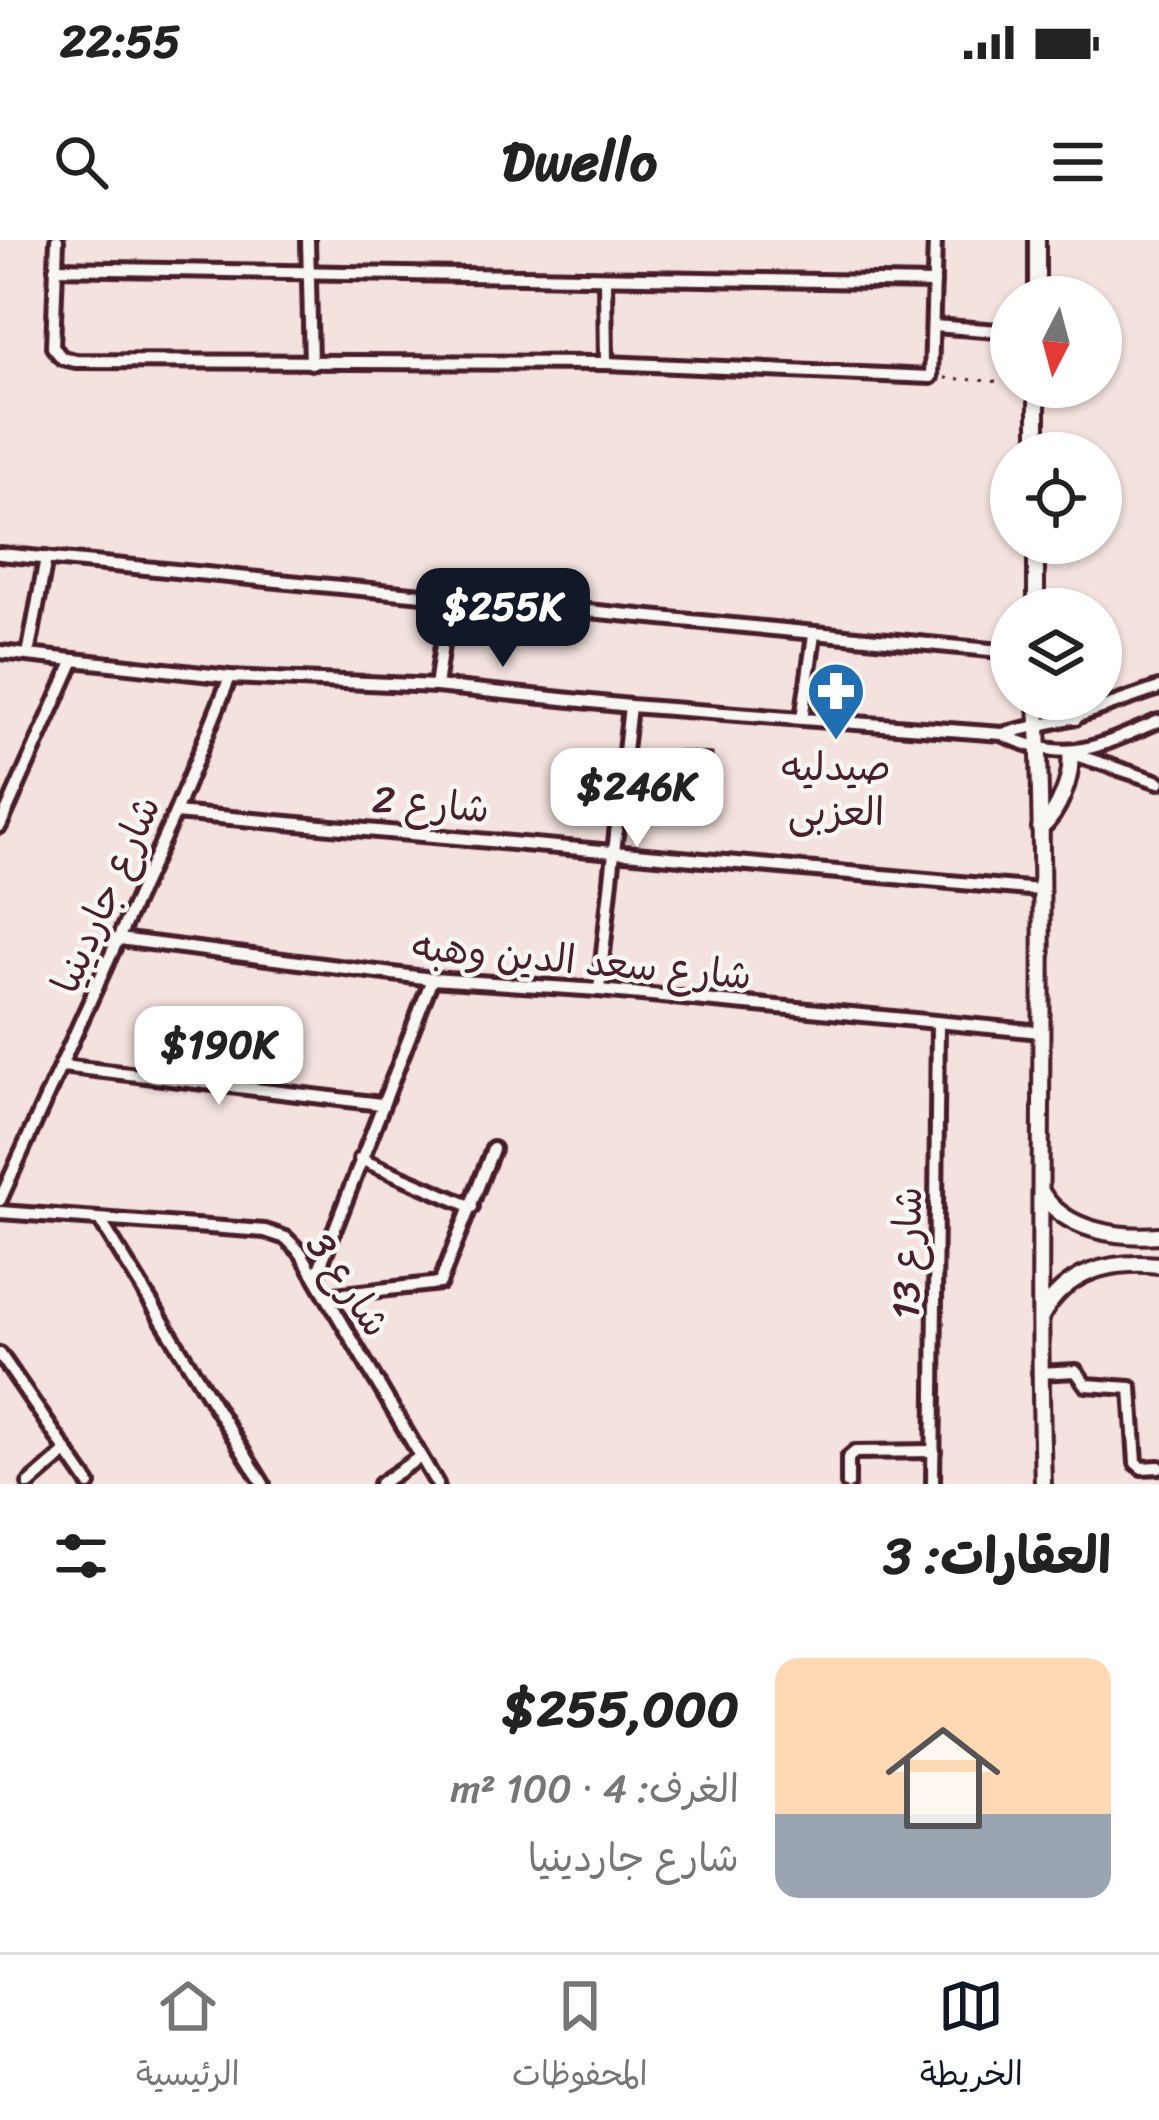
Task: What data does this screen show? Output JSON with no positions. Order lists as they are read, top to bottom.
{
  "streets": {
    "street": [
      "شارع 2",
      "شارع جاردينيا",
      "شارع سعد الدين وهبه",
      "شارع 13",
      "شارع 3"
    ]
  },
  "crossings": [
    ["شارع 2", "شارع جاردينيا"],
    ["شارع جاردينيا", "شارع سعد الدين وهبه"],
    ["شارع سعد الدين وهبه", "شارع 13"]
  ],
  "places": {
    "pharmacy": ["صيدليه العزبى"]
  },
  "north": "bottom",
  "page": {
    "status": "22:55",
    "header": "Dwello",
    "price": ["$255K", "$246K", "$190K"],
    "heading": "العقارات: 3",
    "list": [
      {
        "name": "$255,000",
        "note": "الغرف: 4 · 100 m² · شارع جاردينيا"
      }
    ],
    "tabs": ["الخريطة", "المحفوظات", "الرئيسية"]
  }
}
